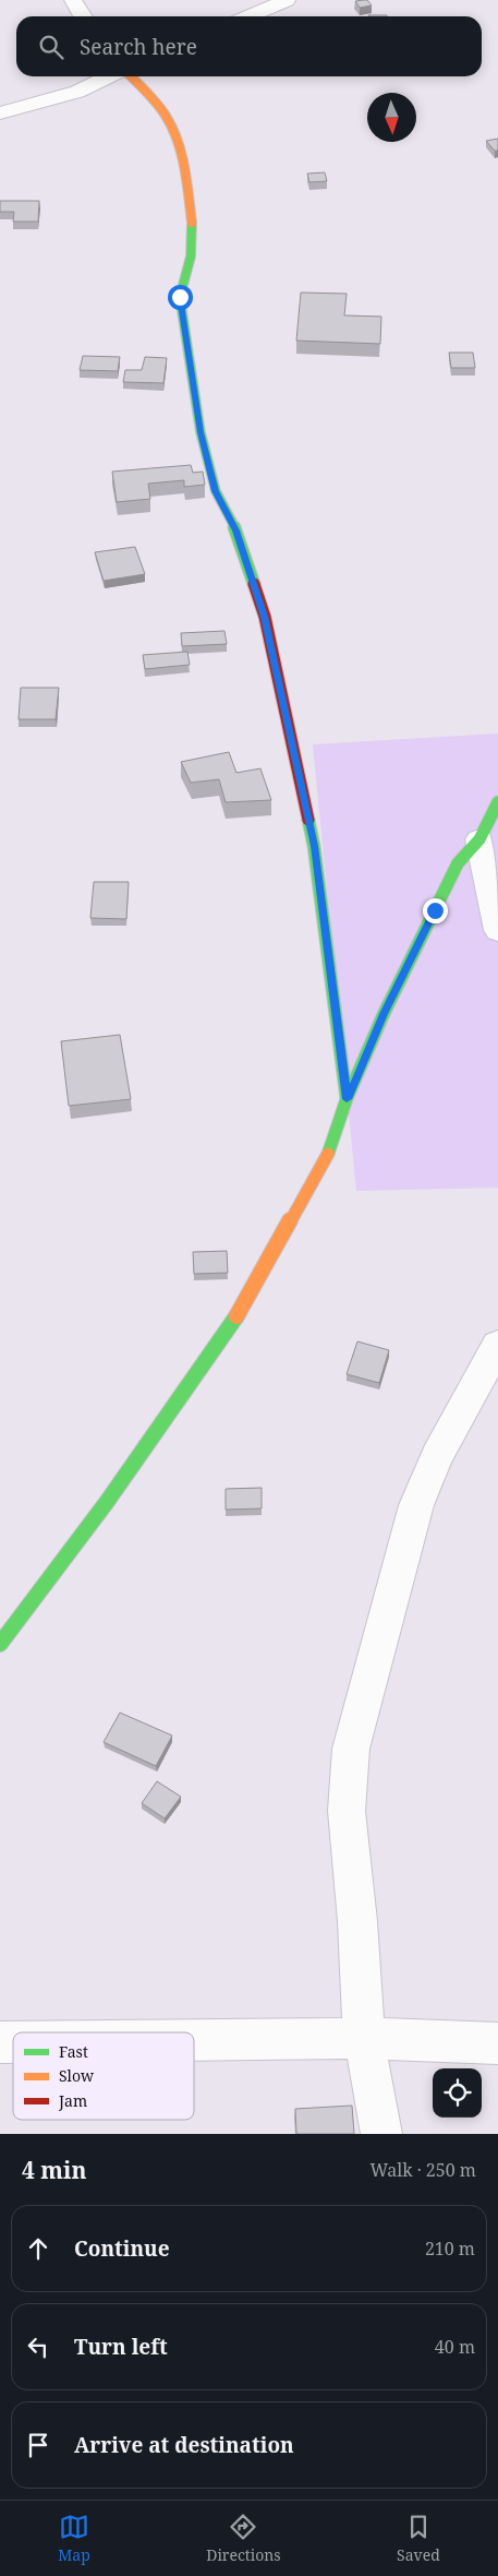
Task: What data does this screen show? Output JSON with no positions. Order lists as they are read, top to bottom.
{
  "legend": ["Fast", "Slow", "Jam"],
  "north": "bottom",
  "page": {
    "search": "Search here",
    "heading": ["4 min", "Walk · 250 m"],
    "list": [
      ["Continue", "210 m"],
      ["Turn left", "40 m"],
      "Arrive at destination"
    ],
    "nav": ["Map", "Directions", "Saved"]
  }
}
